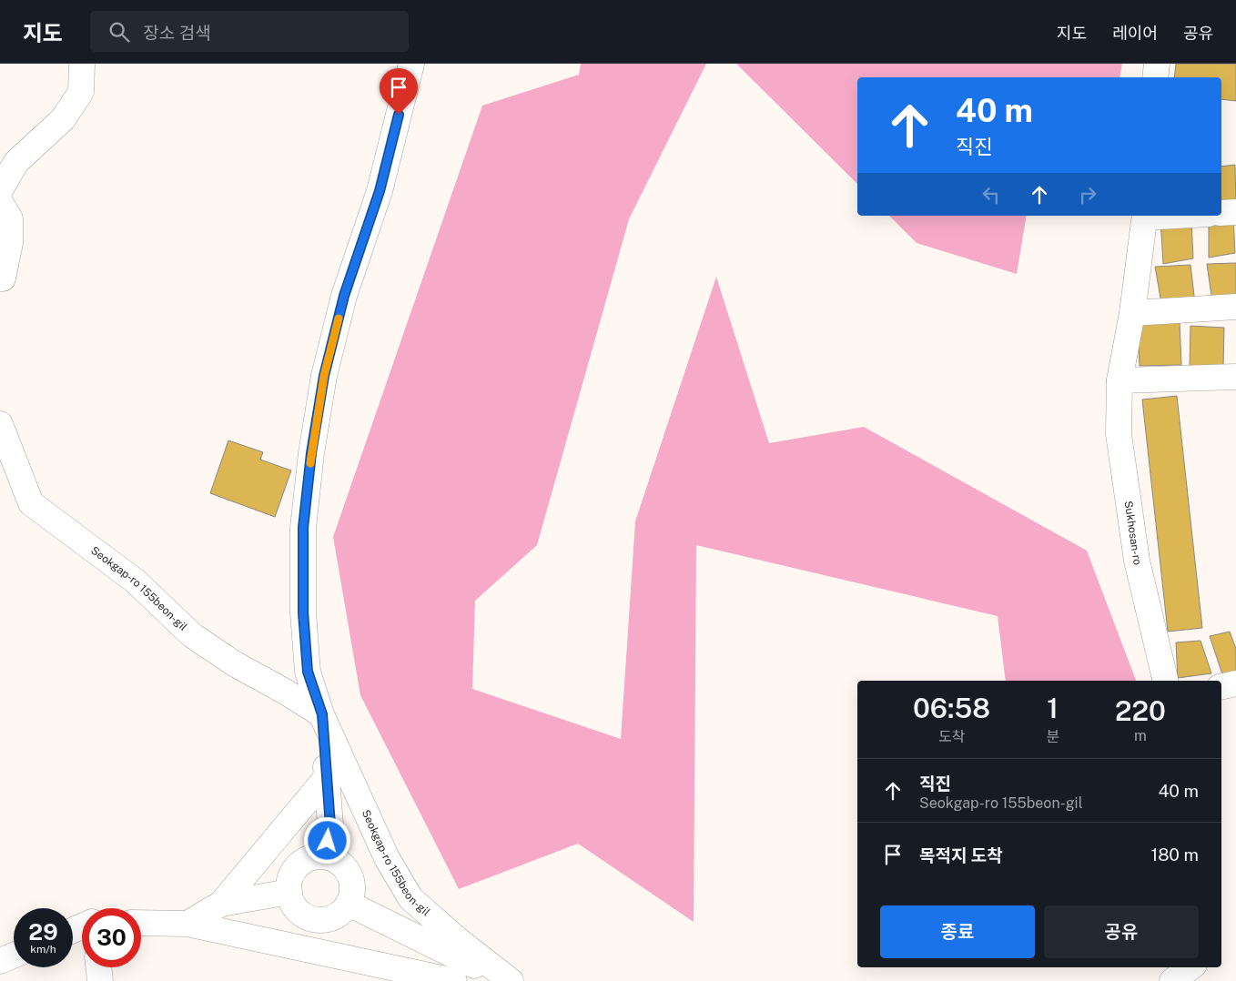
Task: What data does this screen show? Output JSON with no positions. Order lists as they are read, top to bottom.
{
  "streets": {
    "street": ["Sukhosan-ro", "Seokgap-ro 155beon-gil"]
  },
  "page": {
    "header": "지도",
    "search": "장소 검색",
    "nav": ["지도", "레이어", "공유"],
    "turn": ["40 m", "직진"],
    "eta": [
      "06:58",
      "도착",
      "1",
      "분",
      "220",
      "m"
    ],
    "list": [
      {
        "name": "직진",
        "note": "Seokgap-ro 155beon-gil",
        "value": "40 m"
      },
      {
        "name": "목적지 도착",
        "value": "180 m"
      }
    ],
    "buttons": ["종료", "공유"],
    "speed": "29 km/h",
    "limit": "30"
  }
}
